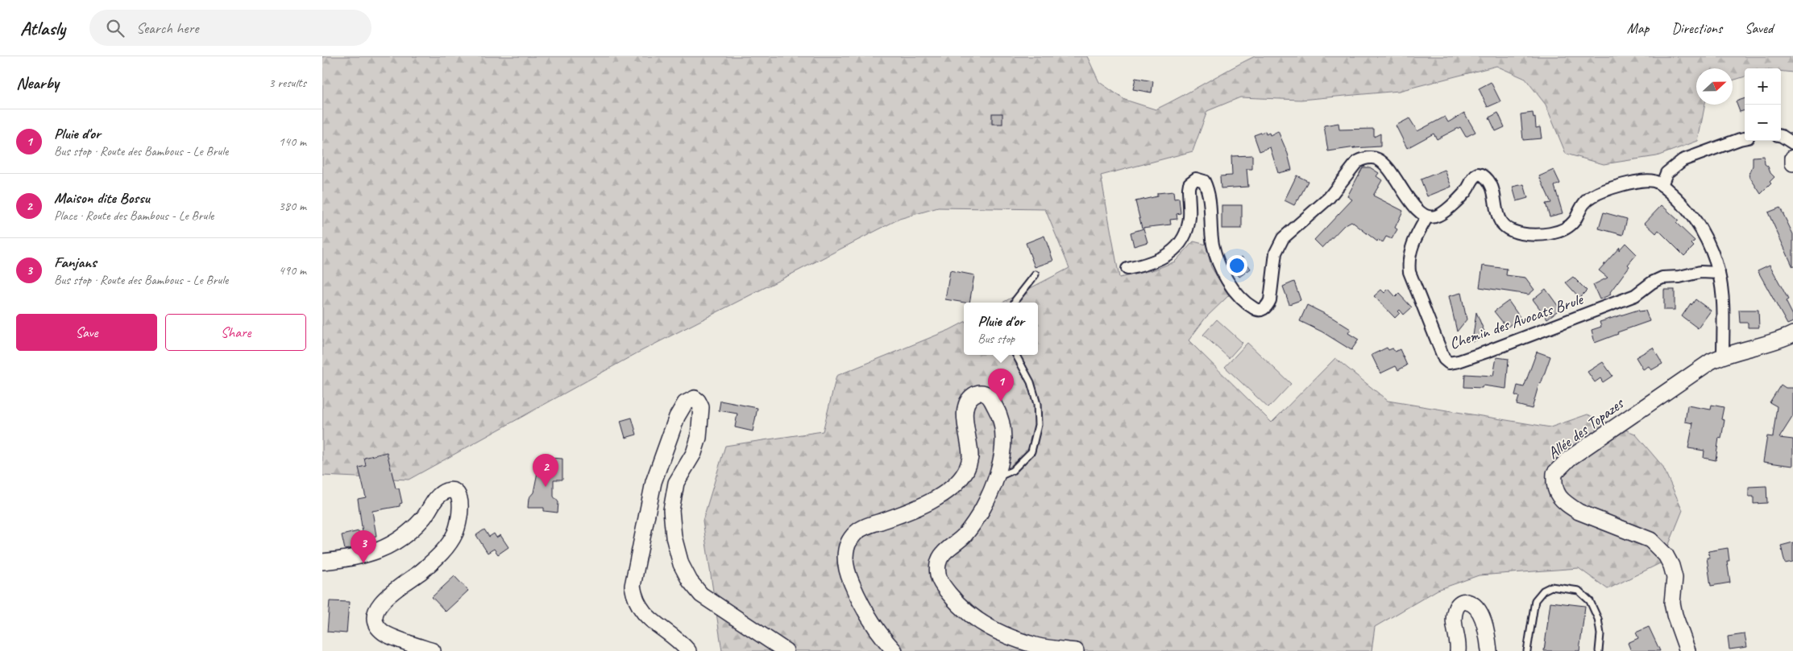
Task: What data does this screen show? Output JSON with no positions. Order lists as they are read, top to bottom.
{
  "streets": {
    "main road": ["Allée des Topazes"],
    "street": ["Chemin des Avocats Brule"]
  },
  "north": "right",
  "page": {
    "header": "Atlasly",
    "search": "Search here",
    "nav": ["Map", "Directions", "Saved"],
    "heading": ["Nearby", "3 results"],
    "map_buttons": ["+", "−"],
    "list": [
      {
        "mark": "1",
        "name": "Pluie d'or",
        "note": "Bus stop · Route des Bambous - Le Brule",
        "value": "140 m"
      },
      {
        "mark": "2",
        "name": "Maison dite Bossu",
        "note": "Place · Route des Bambous - Le Brule",
        "value": "380 m"
      },
      {
        "mark": "3",
        "name": "Fanjans",
        "note": "Bus stop · Route des Bambous - Le Brule",
        "value": "490 m"
      }
    ],
    "buttons": ["Save", "Share"],
    "popup": ["Pluie d'or", "Bus stop"],
    "pins": ["1", "2", "3"]
  }
}
